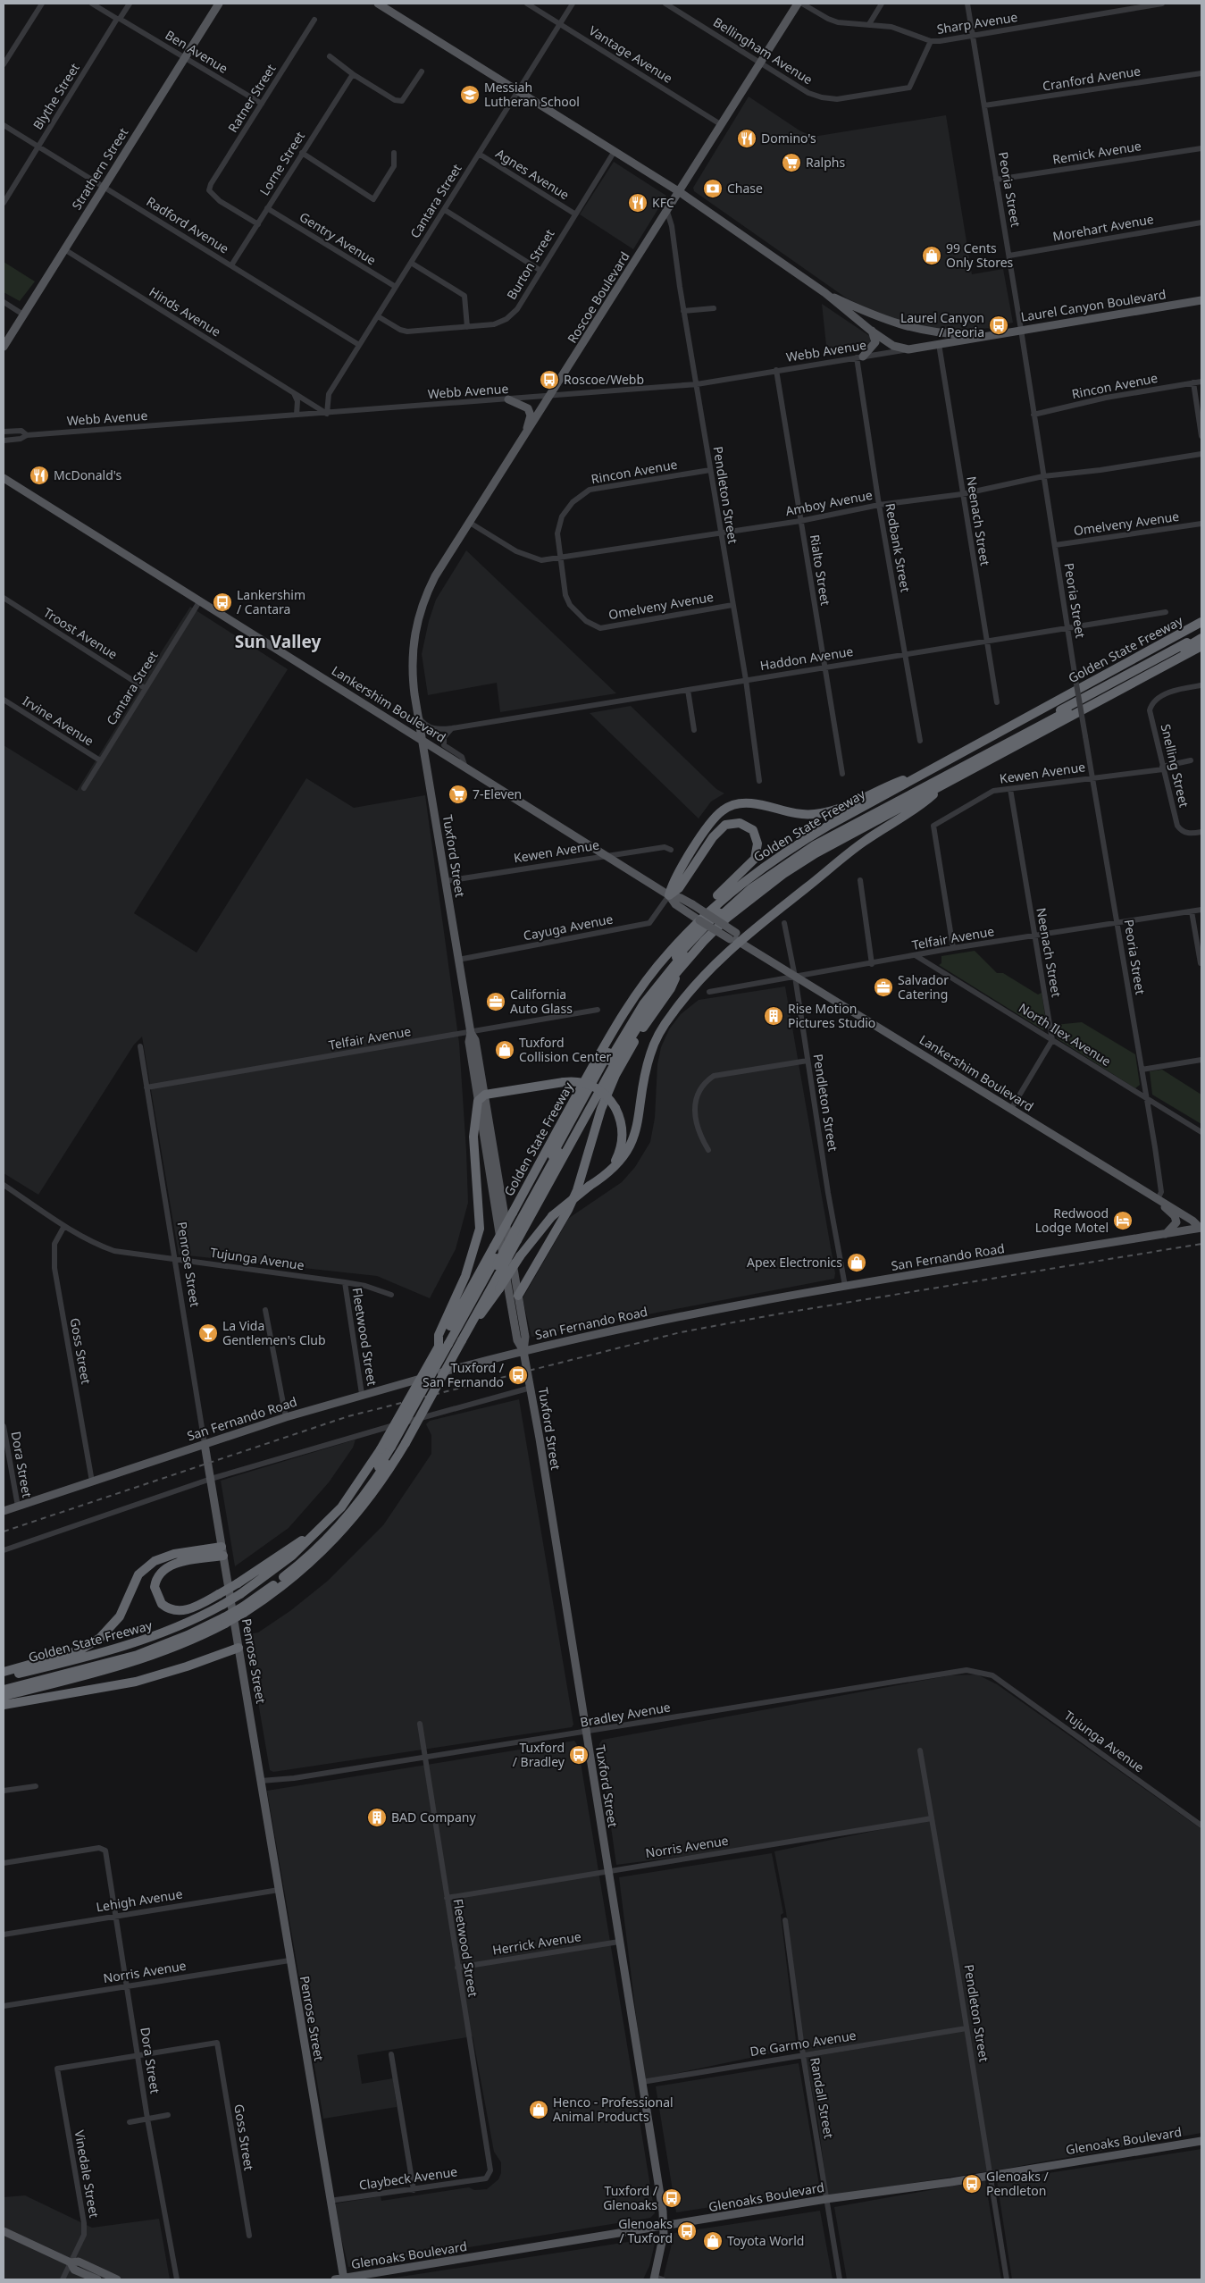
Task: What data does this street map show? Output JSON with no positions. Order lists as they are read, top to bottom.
{
  "streets": {
    "highway": ["Golden State Freeway"],
    "main road": [
      "Strathern Street",
      "Roscoe Boulevard",
      "Laurel Canyon Boulevard",
      "Lankershim Boulevard",
      "Tuxford Street",
      "San Fernando Road",
      "Penrose Street",
      "Glenoaks Boulevard"
    ],
    "street": [
      "Sharp Avenue",
      "Bellingham Avenue",
      "Ben Avenue",
      "Vantage Avenue",
      "Cranford Avenue",
      "Blythe Street",
      "Ratner Street",
      "Remick Avenue",
      "Lorne Street",
      "Agnes Avenue",
      "Peoria Street",
      "Cantara Street",
      "Radford Avenue",
      "Morehart Avenue",
      "Gentry Avenue",
      "Burton Street",
      "Hinds Avenue",
      "Webb Avenue",
      "Rincon Avenue",
      "Pendleton Street",
      "Amboy Avenue",
      "Neenach Street",
      "Omelveny Avenue",
      "Redbank Street",
      "Rialto Street",
      "Troost Avenue",
      "Haddon Avenue",
      "Irvine Avenue",
      "Snelling Street",
      "Kewen Avenue",
      "Cayuga Avenue",
      "Telfair Avenue",
      "North Ilex Avenue",
      "Tujunga Avenue",
      "Fleetwood Street",
      "Goss Street",
      "Dora Street",
      "Bradley Avenue",
      "Norris Avenue",
      "Lehigh Avenue",
      "Herrick Avenue",
      "De Garmo Avenue",
      "Randall Street",
      "Vinedale Street",
      "Claybeck Avenue"
    ]
  },
  "crossings": [
    ["Sharp Avenue", "Bellingham Avenue"],
    ["Sharp Avenue", "Peoria Street"],
    ["Bellingham Avenue", "Roscoe Boulevard"],
    ["Ben Avenue", "Blythe Street"],
    ["Ben Avenue", "Ratner Street"],
    ["Ben Avenue", "Strathern Street"],
    ["Vantage Avenue", "Cantara Street"],
    ["Vantage Avenue", "Roscoe Boulevard"],
    ["Cranford Avenue", "Peoria Street"],
    ["Blythe Street", "Radford Avenue"],
    ["Ratner Street", "Lorne Street"],
    ["Remick Avenue", "Peoria Street"],
    ["Lorne Street", "Radford Avenue"],
    ["Lorne Street", "Gentry Avenue"],
    ["Strathern Street", "Radford Avenue"],
    ["Strathern Street", "Hinds Avenue"],
    ["Agnes Avenue", "Cantara Street"],
    ["Agnes Avenue", "Burton Street"],
    ["Peoria Street", "Morehart Avenue"],
    ["Peoria Street", "Laurel Canyon Boulevard"],
    ["Peoria Street", "Rincon Avenue"],
    ["Peoria Street", "Amboy Avenue"],
    ["Peoria Street", "Omelveny Avenue"],
    ["Peoria Street", "Haddon Avenue"],
    ["Peoria Street", "Lankershim Boulevard"],
    ["Peoria Street", "Kewen Avenue"],
    ["Peoria Street", "Telfair Avenue"],
    ["Peoria Street", "North Ilex Avenue"],
    ["Cantara Street", "Radford Avenue"],
    ["Cantara Street", "Gentry Avenue"],
    ["Cantara Street", "Burton Street"],
    ["Cantara Street", "Laurel Canyon Boulevard"],
    ["Cantara Street", "Hinds Avenue"],
    ["Cantara Street", "Webb Avenue"],
    ["Cantara Street", "Troost Avenue"],
    ["Cantara Street", "Lankershim Boulevard"],
    ["Cantara Street", "Irvine Avenue"],
    ["Burton Street", "Laurel Canyon Boulevard"],
    ["Roscoe Boulevard", "Laurel Canyon Boulevard"],
    ["Roscoe Boulevard", "Webb Avenue"],
    ["Roscoe Boulevard", "Pendleton Street"],
    ["Roscoe Boulevard", "Amboy Avenue"],
    ["Roscoe Boulevard", "Tuxford Street"],
    ["Laurel Canyon Boulevard", "Webb Avenue"],
    ["Laurel Canyon Boulevard", "Neenach Street"],
    ["Hinds Avenue", "Webb Avenue"],
    ["Webb Avenue", "Pendleton Street"],
    ["Webb Avenue", "Redbank Street"],
    ["Webb Avenue", "Rialto Street"],
    ["Rincon Avenue", "Pendleton Street"],
    ["Rincon Avenue", "Amboy Avenue"],
    ["Rincon Avenue", "Omelveny Avenue"],
    ["Pendleton Street", "Amboy Avenue"],
    ["Pendleton Street", "Omelveny Avenue"],
    ["Pendleton Street", "Haddon Avenue"],
    ["Pendleton Street", "Lankershim Boulevard"],
    ["Pendleton Street", "Telfair Avenue"],
    ["Pendleton Street", "San Fernando Road"],
    ["Pendleton Street", "Norris Avenue"],
    ["Pendleton Street", "De Garmo Avenue"],
    ["Pendleton Street", "Glenoaks Boulevard"],
    ["Amboy Avenue", "Neenach Street"],
    ["Amboy Avenue", "Omelveny Avenue"],
    ["Amboy Avenue", "Redbank Street"],
    ["Amboy Avenue", "Rialto Street"],
    ["Neenach Street", "Haddon Avenue"],
    ["Neenach Street", "Kewen Avenue"],
    ["Neenach Street", "Telfair Avenue"],
    ["Neenach Street", "North Ilex Avenue"],
    ["Redbank Street", "Haddon Avenue"],
    ["Rialto Street", "Haddon Avenue"],
    ["Haddon Avenue", "Tuxford Street"],
    ["Lankershim Boulevard", "Kewen Avenue"],
    ["Lankershim Boulevard", "Tuxford Street"],
    ["Lankershim Boulevard", "Cayuga Avenue"],
    ["Lankershim Boulevard", "Telfair Avenue"],
    ["Lankershim Boulevard", "San Fernando Road"],
    ["Snelling Street", "Kewen Avenue"],
    ["Kewen Avenue", "Tuxford Street"],
    ["Kewen Avenue", "Telfair Avenue"],
    ["Tuxford Street", "Cayuga Avenue"],
    ["Tuxford Street", "Telfair Avenue"],
    ["Tuxford Street", "San Fernando Road"],
    ["Tuxford Street", "Bradley Avenue"],
    ["Tuxford Street", "Norris Avenue"],
    ["Tuxford Street", "Herrick Avenue"],
    ["Tuxford Street", "De Garmo Avenue"],
    ["Tuxford Street", "Glenoaks Boulevard"],
    ["Telfair Avenue", "North Ilex Avenue"],
    ["Telfair Avenue", "Penrose Street"],
    ["San Fernando Road", "Penrose Street"],
    ["San Fernando Road", "Fleetwood Street"],
    ["San Fernando Road", "Goss Street"],
    ["San Fernando Road", "Dora Street"],
    ["Tujunga Avenue", "Penrose Street"],
    ["Tujunga Avenue", "Fleetwood Street"],
    ["Tujunga Avenue", "Goss Street"],
    ["Tujunga Avenue", "Bradley Avenue"],
    ["Penrose Street", "Bradley Avenue"],
    ["Penrose Street", "Norris Avenue"],
    ["Penrose Street", "Lehigh Avenue"],
    ["Penrose Street", "Glenoaks Boulevard"],
    ["Penrose Street", "Claybeck Avenue"],
    ["Fleetwood Street", "Bradley Avenue"],
    ["Fleetwood Street", "Norris Avenue"],
    ["Fleetwood Street", "Herrick Avenue"],
    ["Fleetwood Street", "Claybeck Avenue"],
    ["Goss Street", "Dora Street"],
    ["Goss Street", "Vinedale Street"],
    ["Dora Street", "Norris Avenue"],
    ["Dora Street", "Lehigh Avenue"],
    ["Dora Street", "Vinedale Street"],
    ["De Garmo Avenue", "Randall Street"],
    ["Randall Street", "Glenoaks Boulevard"]
  ],
  "districts": ["Sun Valley"],
  "places": {
    "school or university": ["Messiah Lutheran School"],
    "restaurant": ["Domino's", "KFC", "McDonald's"],
    "supermarket": ["Ralphs", "7-Eleven"],
    "bank": ["Chase"],
    "shop": [
      "99 Cents Only Stores",
      "Tuxford Collision Center",
      "Apex Electronics",
      "Henco - Professional Animal Products",
      "Toyota World"
    ],
    "bus stop": [
      "Laurel Canyon / Peoria",
      "Roscoe/Webb",
      "Lankershim / Cantara",
      "Tuxford / San Fernando",
      "Tuxford / Bradley",
      "Glenoaks / Pendleton",
      "Tuxford / Glenoaks",
      "Glenoaks / Tuxford"
    ],
    "office": ["Salvador Catering", "California Auto Glass"],
    "building": ["Rise Motion Pictures Studio", "BAD Company"],
    "hotel": ["Redwood Lodge Motel"],
    "bar": ["La Vida Gentlemen's Club"]
  }
}
